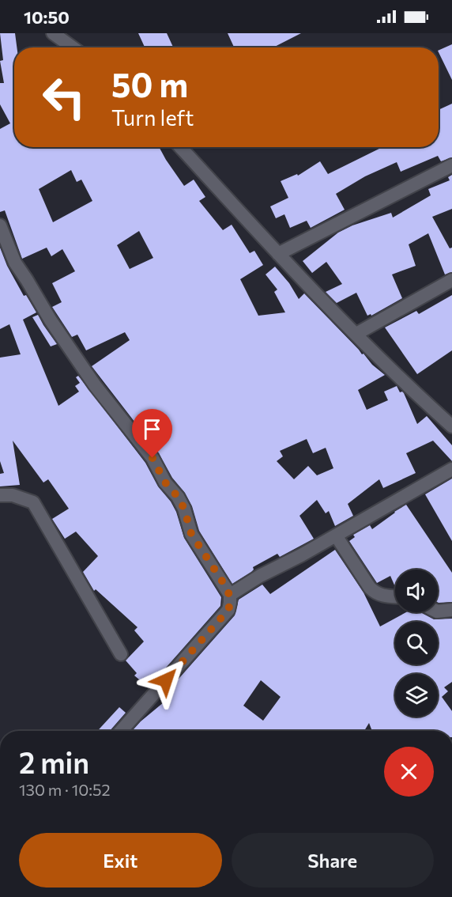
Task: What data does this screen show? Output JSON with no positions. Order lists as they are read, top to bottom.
{
  "page": {
    "status": "10:50",
    "turn": ["50 m", "Turn left"],
    "heading": ["2 min", "130 m · 10:52"],
    "buttons": ["Exit", "Share"]
  }
}
